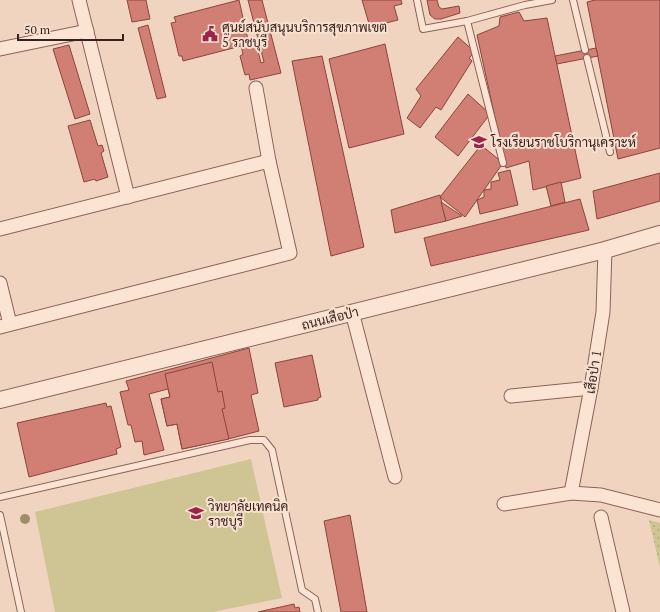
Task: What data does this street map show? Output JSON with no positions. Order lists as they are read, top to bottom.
{
  "streets": {
    "street": ["ถนนเสือป่า", "เสือป่า 1"]
  },
  "crossings": [
    ["ถนนเสือป่า", "เสือป่า 1"]
  ],
  "places": {
    "public building": ["ศูนย์สนับสนุนบริการสุขภาพเขต 5 ราชบุรี"],
    "school or university": ["โรงเรียนราชโบริกานุเคราะห์", "วิทยาลัยเทคนิค ราชบุรี"]
  },
  "scale_bar": "50 m"
}
